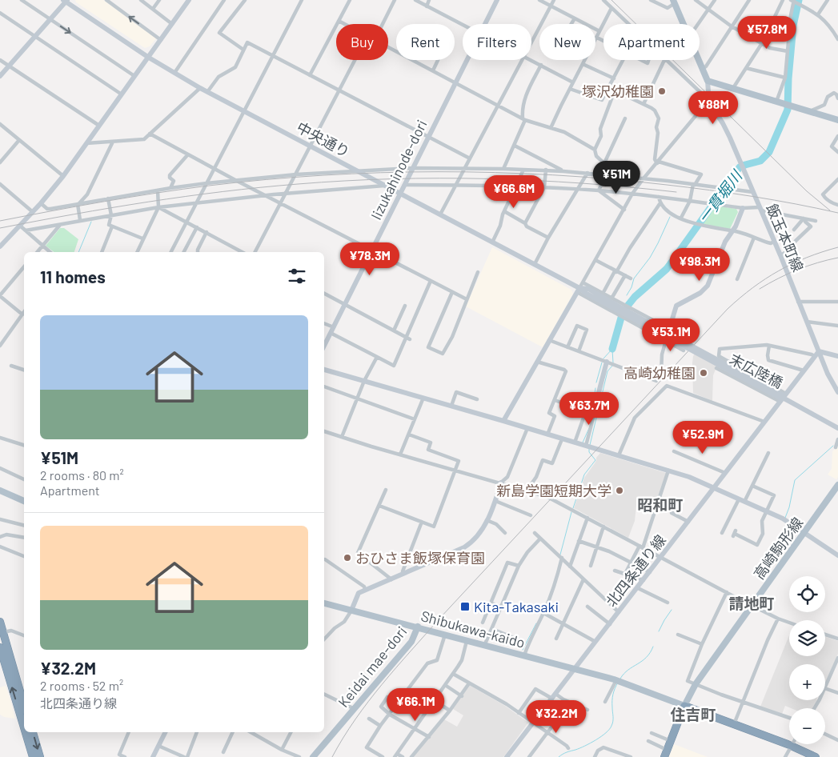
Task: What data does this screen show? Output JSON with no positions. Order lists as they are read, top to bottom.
{
  "streets": {
    "main road": ["高崎駒形線", "Shibukawa-kaido", "Keidai mae-dori"],
    "street": [
      "中央通り",
      "Iizukahinode-dori",
      "飯玉本町線",
      "末広陸橋",
      "北四条通り線"
    ]
  },
  "crossings": [
    ["中央通り", "Iizukahinode-dori"],
    ["中央通り", "末広陸橋"],
    ["末広陸橋", "北四条通り線"],
    ["高崎駒形線", "Shibukawa-kaido"],
    ["北四条通り線", "Shibukawa-kaido"],
    ["Shibukawa-kaido", "Keidai mae-dori"]
  ],
  "districts": ["昭和町", "請地町", "住吉町"],
  "water": ["一貫堀川"],
  "places": {
    "other": [
      "塚沢幼稚園",
      "高崎幼稚園",
      "新島学園短期大学",
      "おひさま飯塚保育園"
    ],
    "transit": ["Kita-Takasaki"]
  },
  "page": {
    "price": [
      "¥57.8M",
      "¥88M",
      "¥51M",
      "¥66.6M",
      "¥78.3M",
      "¥98.3M",
      "¥53.1M",
      "¥63.7M",
      "¥52.9M",
      "¥66.1M",
      "¥32.2M"
    ],
    "chip": [
      "Buy",
      "Rent",
      "Filters",
      "New",
      "Apartment"
    ],
    "heading": "11 homes",
    "list": [
      {
        "name": "¥51M",
        "note": "2 rooms · 80 m² · Apartment"
      },
      {
        "name": "¥32.2M",
        "note": "2 rooms · 52 m² · 北四条通り線"
      }
    ],
    "map_buttons": ["+", "−"]
  }
}
